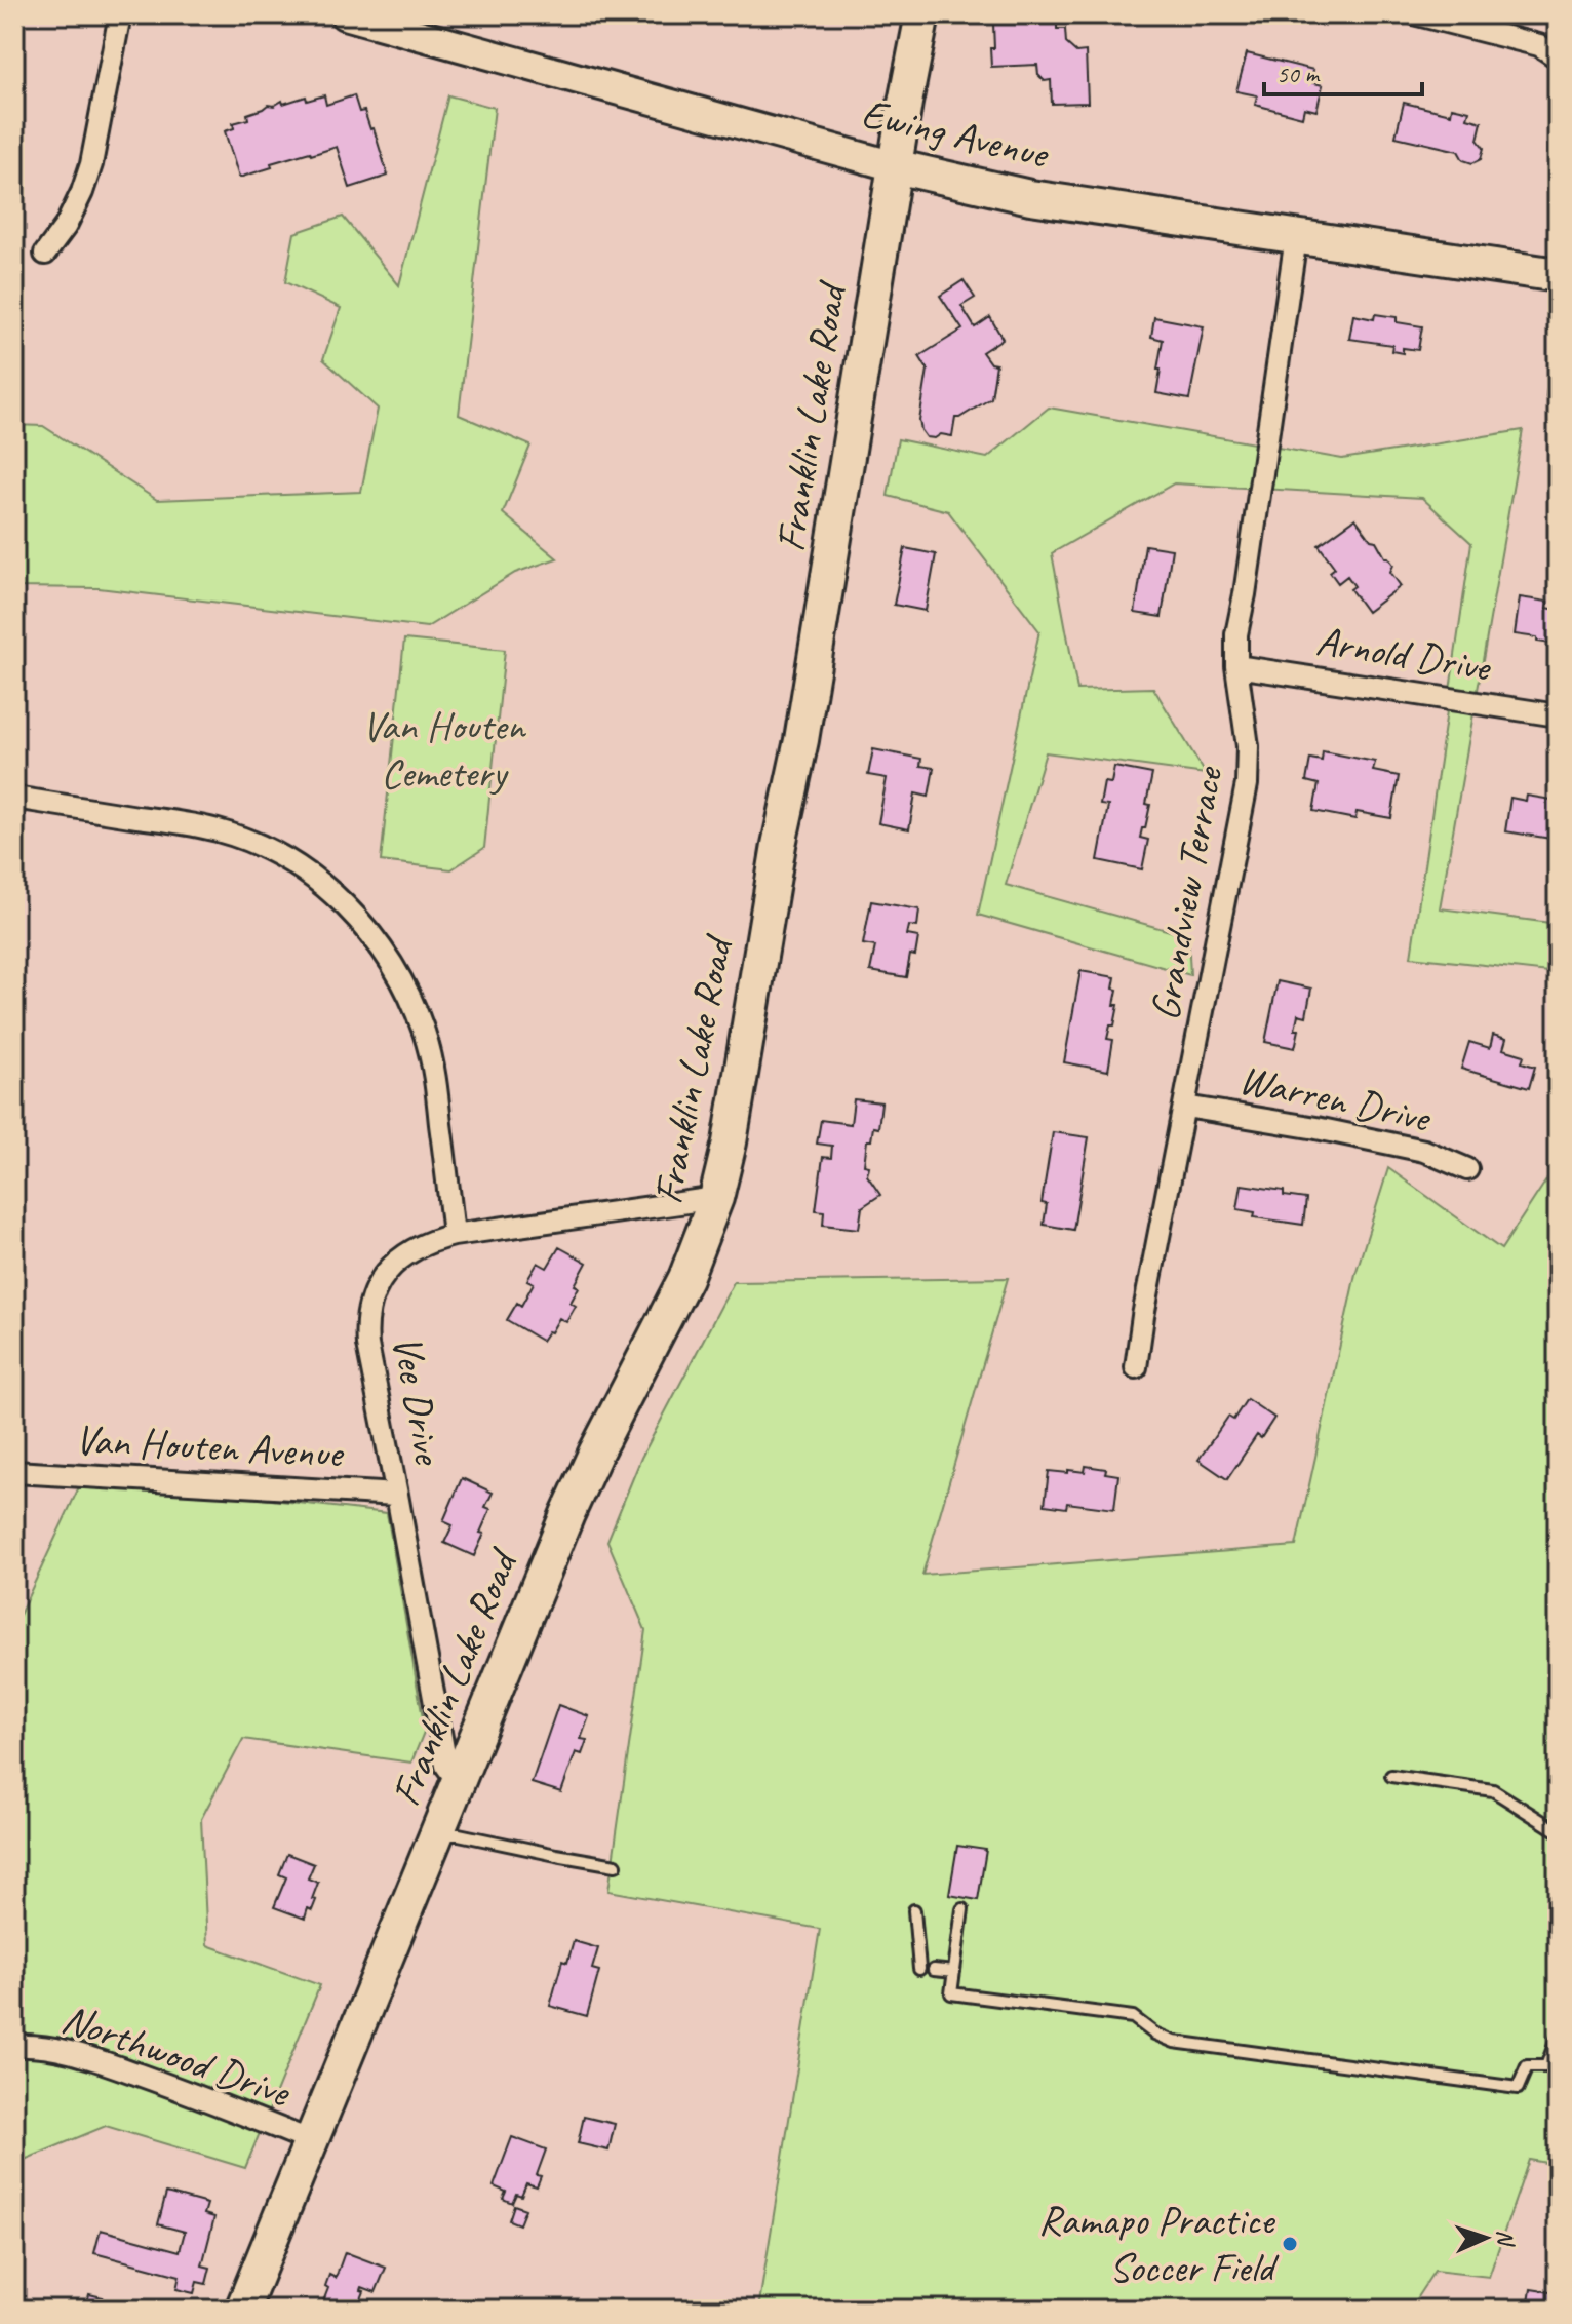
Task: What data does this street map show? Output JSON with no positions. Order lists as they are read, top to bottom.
{
  "streets": {
    "main road": ["Ewing Avenue", "Franklin Lake Road"],
    "street": [
      "Arnold Drive",
      "Grandview Terrace",
      "Warren Drive",
      "Vee Drive",
      "Van Houten Avenue",
      "Northwood Drive"
    ]
  },
  "crossings": [
    ["Ewing Avenue", "Franklin Lake Road"],
    ["Ewing Avenue", "Grandview Terrace"],
    ["Franklin Lake Road", "Vee Drive"],
    ["Franklin Lake Road", "Northwood Drive"],
    ["Arnold Drive", "Grandview Terrace"],
    ["Grandview Terrace", "Warren Drive"],
    ["Vee Drive", "Van Houten Avenue"]
  ],
  "parks": ["Van Houten Cemetery"],
  "places": ["Ramapo Practice Soccer Field"],
  "scale_bar": "50 m",
  "north": "right"
}
